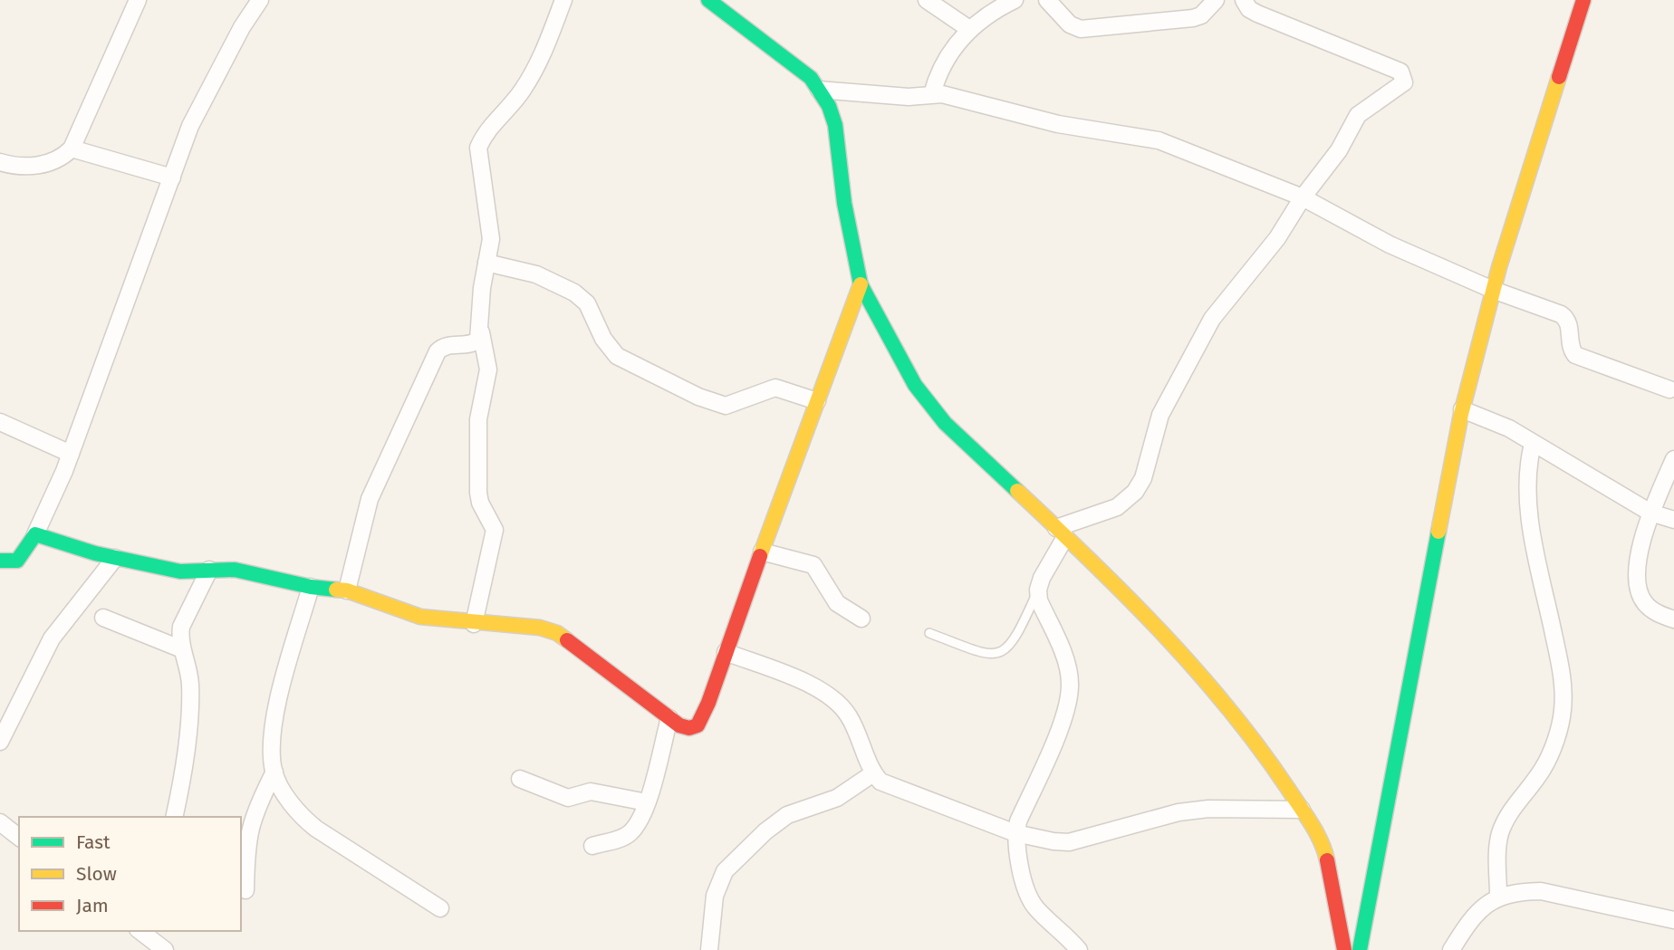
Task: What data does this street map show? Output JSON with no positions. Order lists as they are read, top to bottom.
{
  "legend": ["Fast", "Slow", "Jam"]
}
